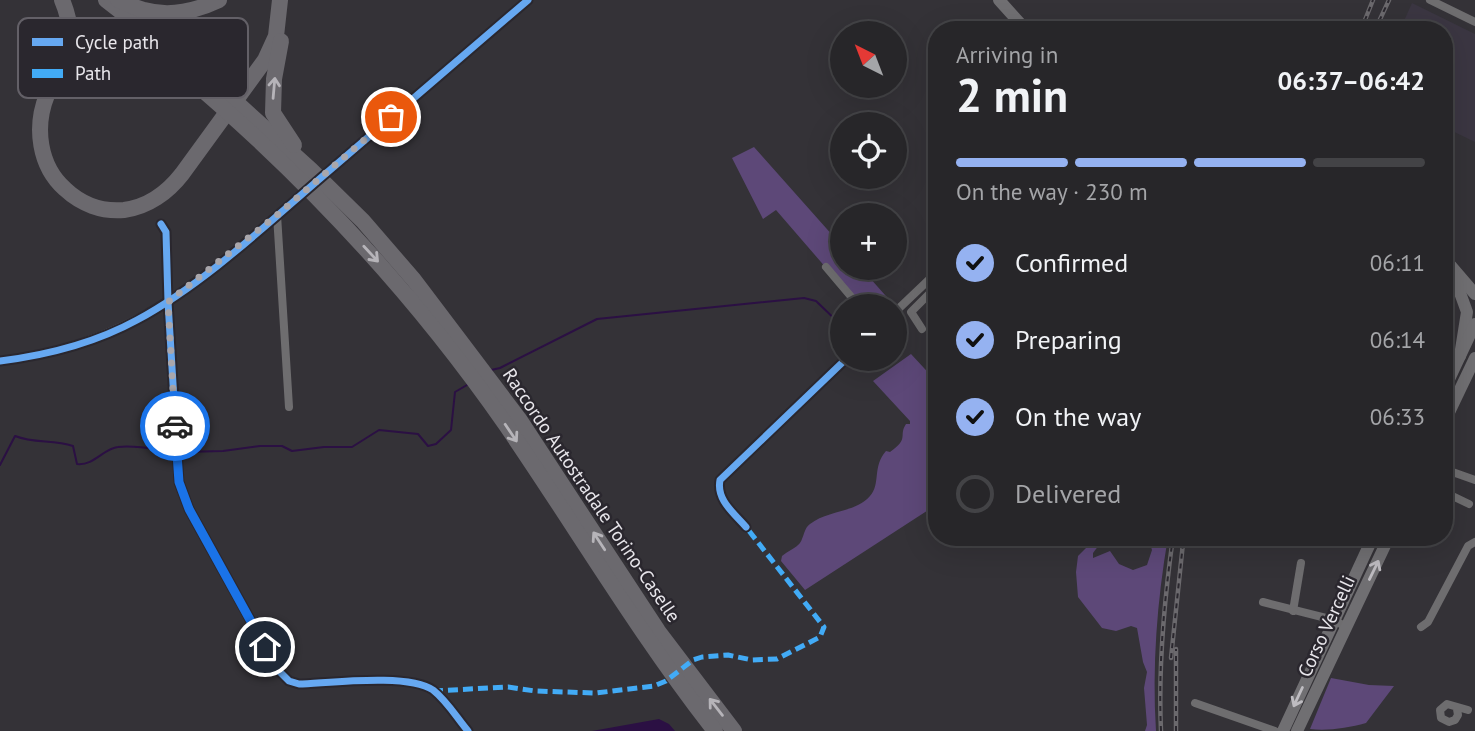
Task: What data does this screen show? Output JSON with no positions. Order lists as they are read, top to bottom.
{
  "streets": {
    "highway": ["Raccordo Autostradale Torino-Caselle"],
    "main road": ["Corso Vercelli"]
  },
  "legend": ["Cycle path", "Path"],
  "north": "top left",
  "page": {
    "map_buttons": ["+", "−"],
    "heading": ["2 min", "Arriving in", "06:37–06:42"],
    "bar": "On the way · 230 m",
    "list": [
      ["Confirmed", "06:11"],
      ["Preparing", "06:14"],
      ["On the way", "06:33"],
      "Delivered"
    ]
  }
}
